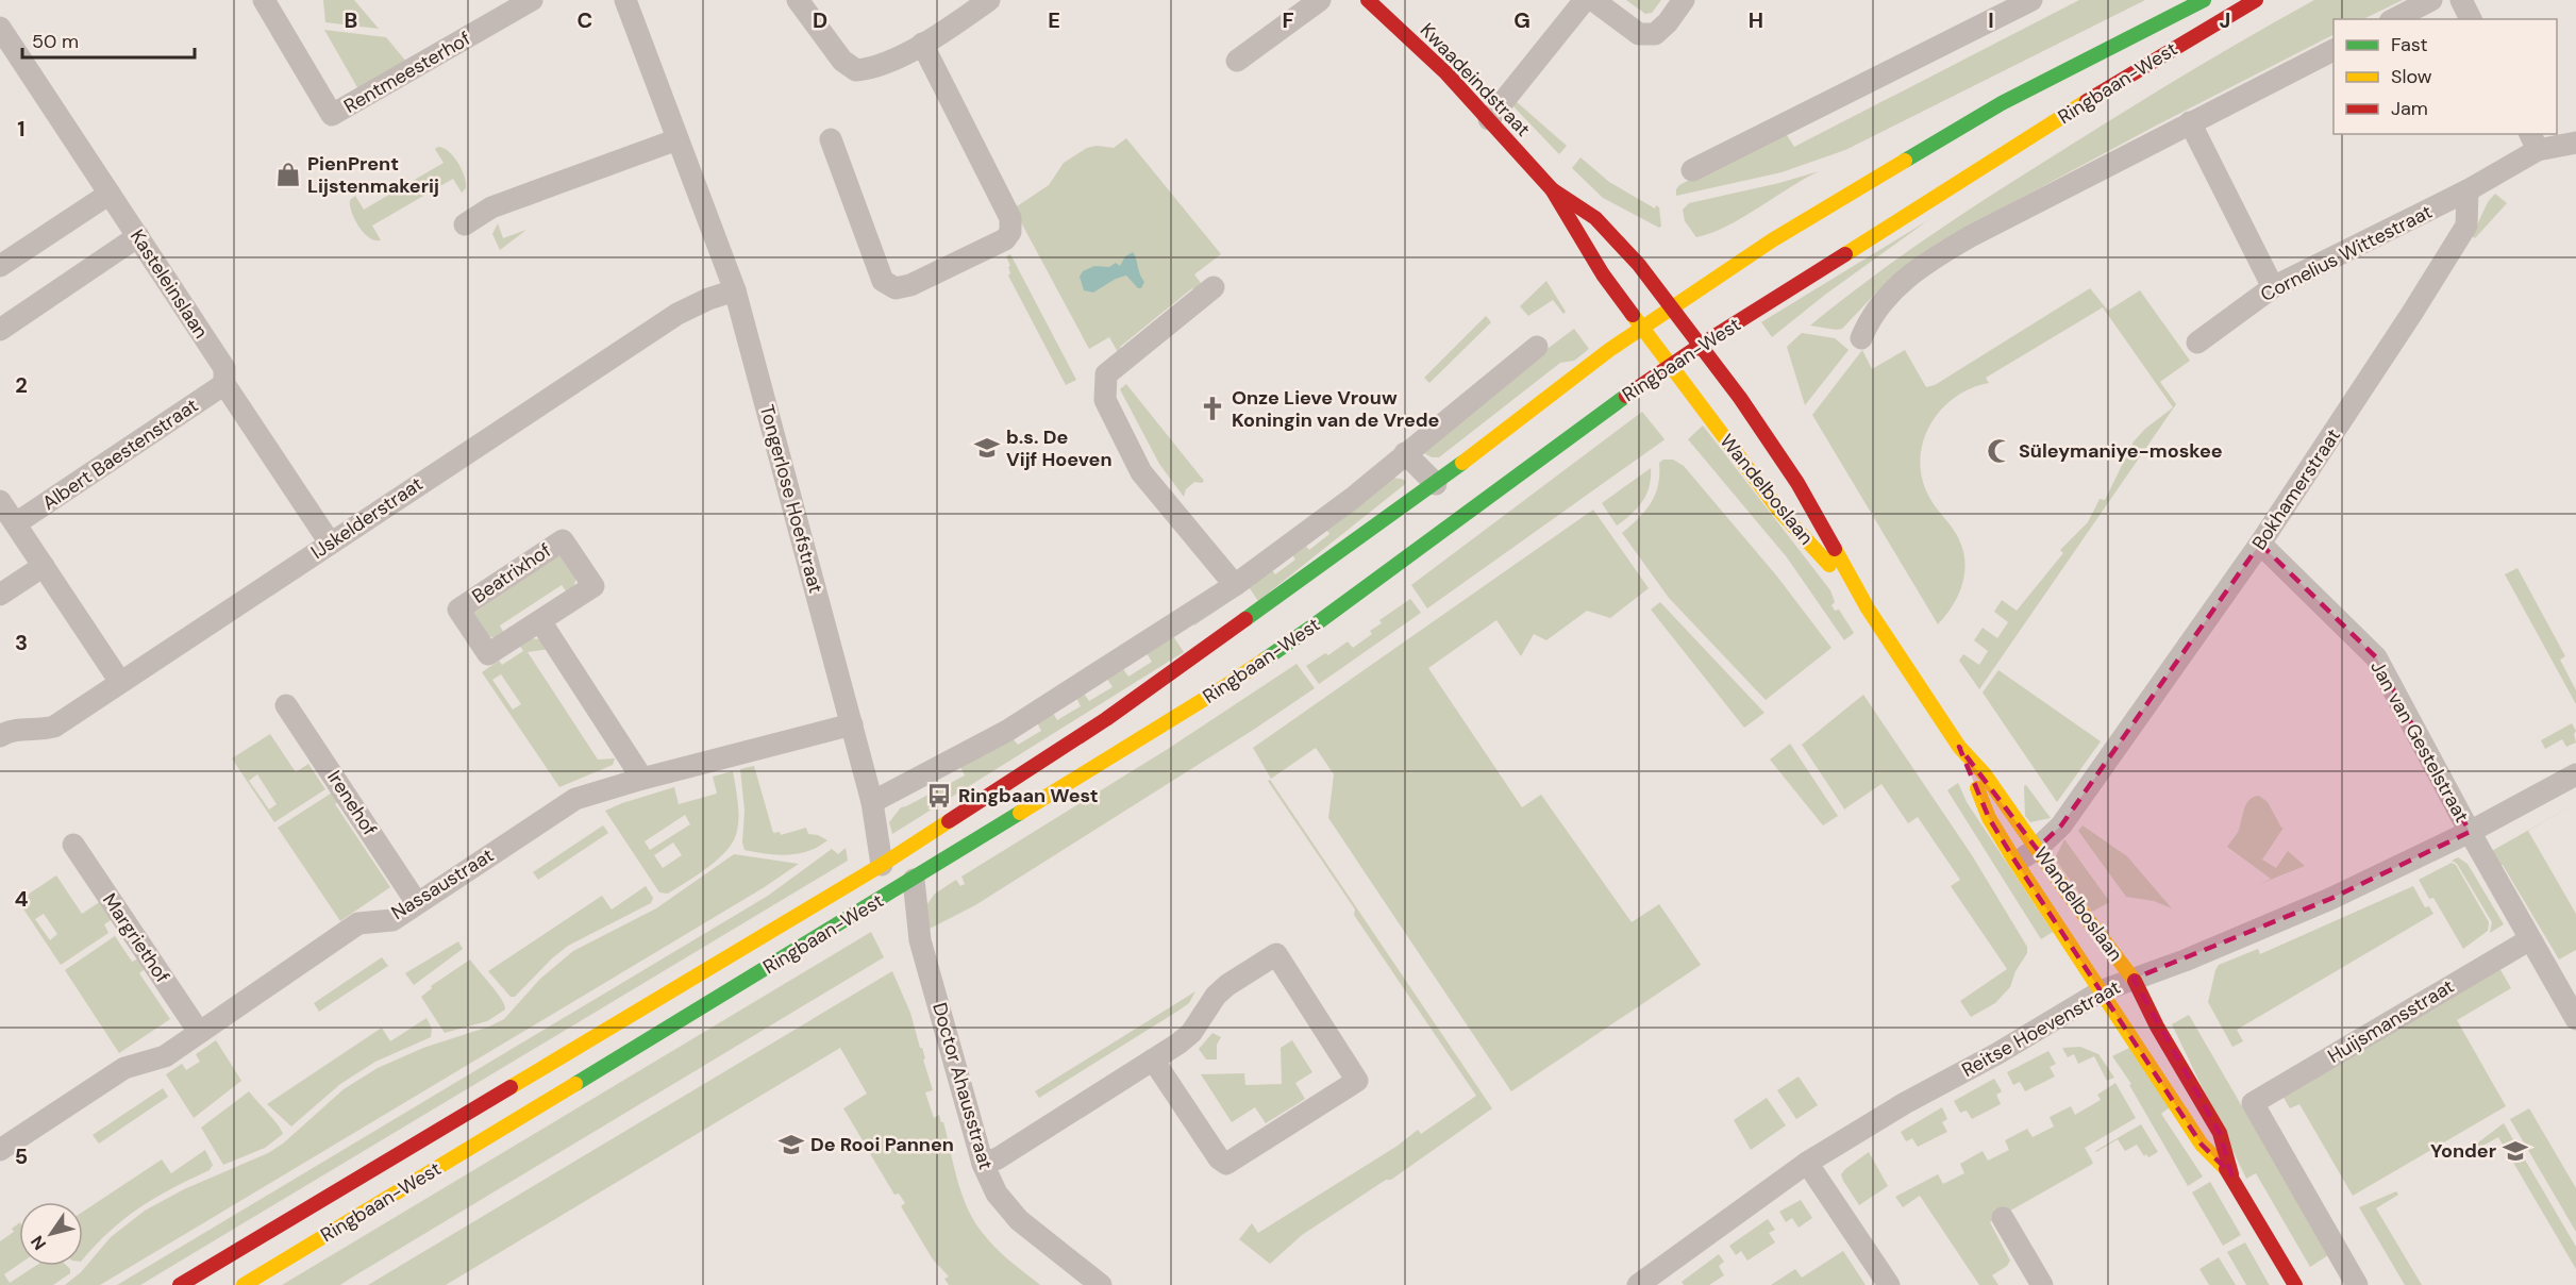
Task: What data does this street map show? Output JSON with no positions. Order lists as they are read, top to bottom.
{
  "streets": {
    "main road": ["Kwaadeindstraat", "Ringbaan-West", "Wandelboslaan"],
    "street": [
      "Rentmeesterhof",
      "Cornelius Wittestraat",
      "Kasteleinslaan",
      "Albert Baestenstraat",
      "Bokhamerstraat",
      "Tongerlose Hoefstraat",
      "IJskelderstraat",
      "Beatrixhof",
      "Jan van Gestelstraat",
      "Irenehof",
      "Nassaustraat",
      "Margriethof",
      "Huijsmansstraat",
      "Reitse Hoevenstraat",
      "Doctor Ahausstraat"
    ]
  },
  "crossings": [
    ["Kwaadeindstraat", "Ringbaan-West"],
    ["Kwaadeindstraat", "Wandelboslaan"],
    ["Ringbaan-West", "Wandelboslaan"],
    ["Ringbaan-West", "Tongerlose Hoefstraat"],
    ["Ringbaan-West", "Doctor Ahausstraat"],
    ["Cornelius Wittestraat", "Bokhamerstraat"],
    ["Kasteleinslaan", "Albert Baestenstraat"],
    ["Kasteleinslaan", "IJskelderstraat"],
    ["Wandelboslaan", "Bokhamerstraat"],
    ["Wandelboslaan", "Reitse Hoevenstraat"],
    ["Bokhamerstraat", "Jan van Gestelstraat"],
    ["Tongerlose Hoefstraat", "IJskelderstraat"],
    ["Tongerlose Hoefstraat", "Nassaustraat"],
    ["Jan van Gestelstraat", "Huijsmansstraat"],
    ["Jan van Gestelstraat", "Reitse Hoevenstraat"],
    ["Irenehof", "Nassaustraat"],
    ["Nassaustraat", "Margriethof"]
  ],
  "places": {
    "shop": ["PienPrent Lijstenmakerij"],
    "church": ["Onze Lieve Vrouw Koningin van de Vrede"],
    "school or university": ["b.s. De Vijf Hoeven", "De Rooi Pannen", "Yonder"],
    "mosque": ["Süleymaniye-moskee"],
    "bus stop": ["Ringbaan West"]
  },
  "legend": ["Fast", "Slow", "Jam"],
  "scale_bar": "50 m",
  "north": "bottom left",
  "grid": {
    "columns": [
      "B",
      "C",
      "D",
      "E",
      "F",
      "G",
      "H",
      "I",
      "J"
    ],
    "rows": [
      "1",
      "2",
      "3",
      "4",
      "5"
    ]
  }
}
